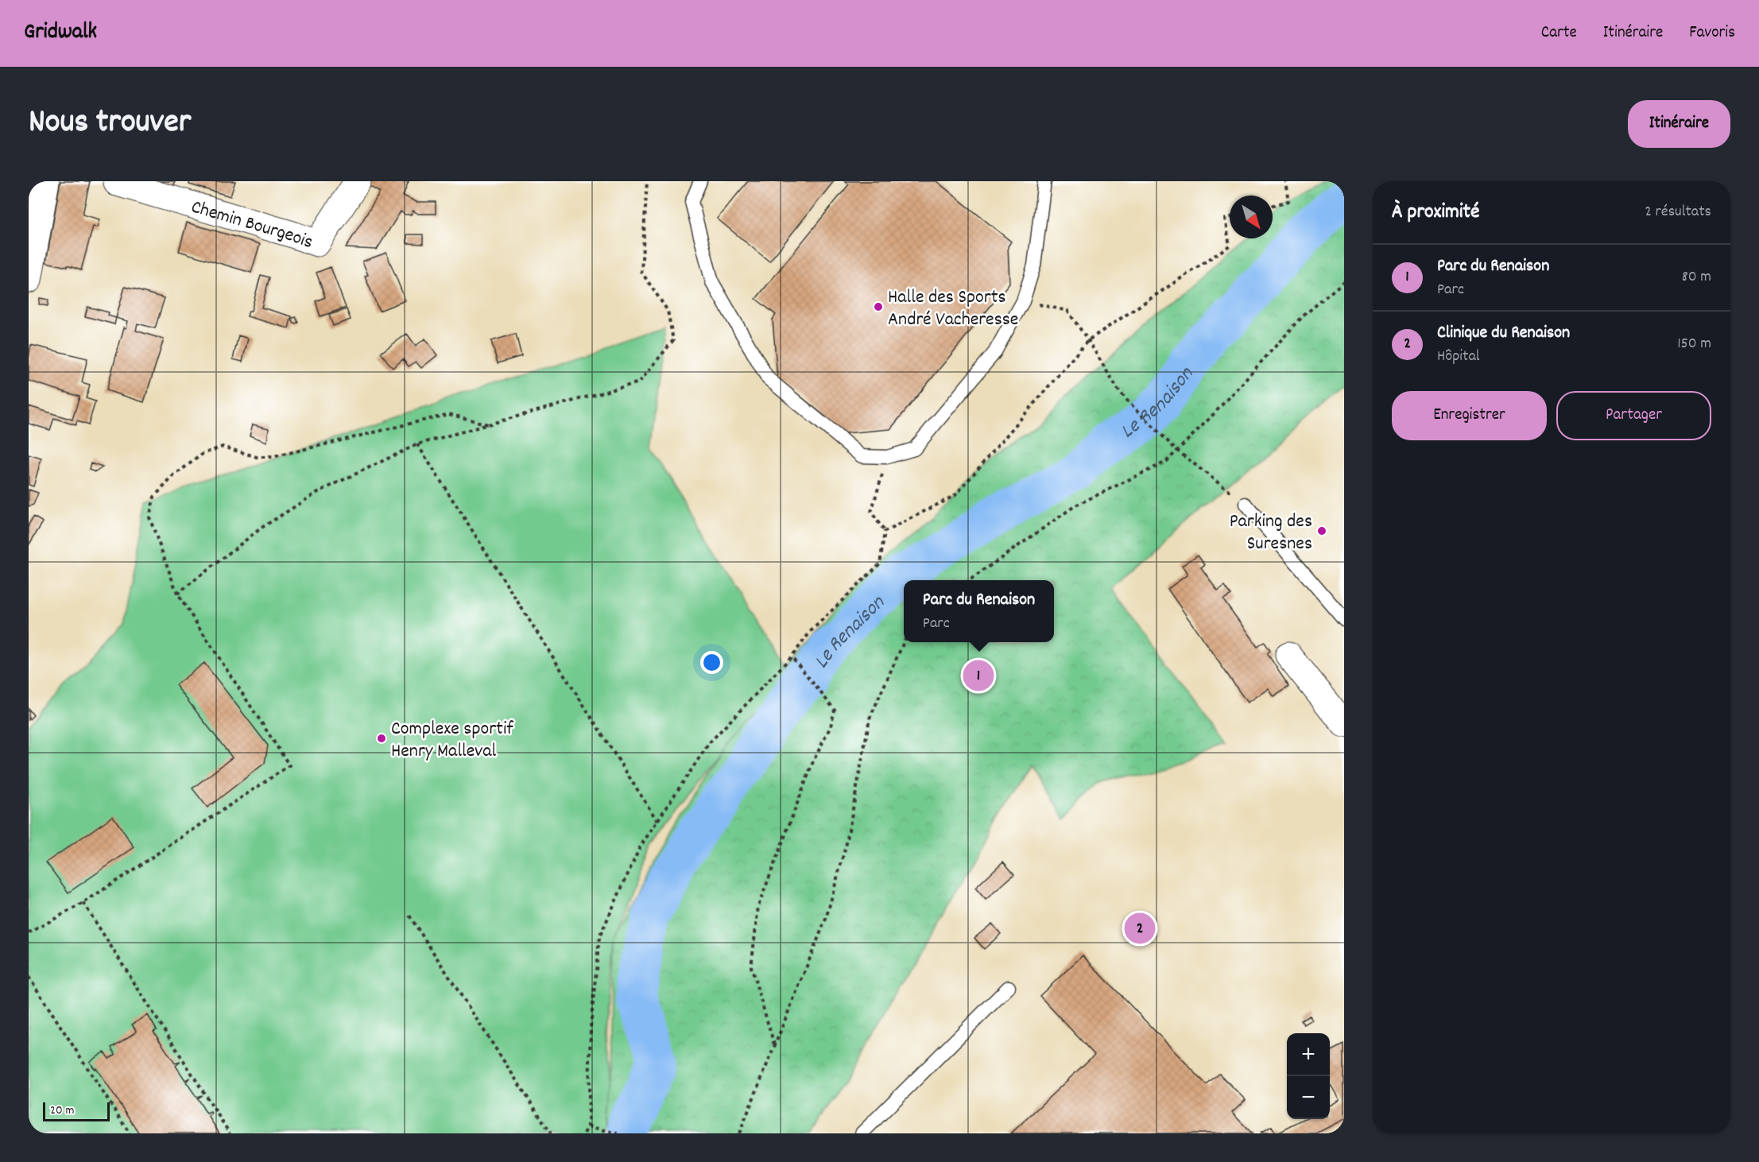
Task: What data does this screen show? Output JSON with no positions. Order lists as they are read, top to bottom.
{
  "streets": {
    "street": ["Chemin Bourgeois"]
  },
  "water": ["Le Renaison"],
  "places": ["Halle des Sports André Vacheresse", "Parking des Suresnes", "Complexe sportif Henry Malleval"],
  "scale_bar": "20 m",
  "north": "bottom right",
  "page": {
    "header": "Gridwalk",
    "nav": ["Carte", "Itinéraire", "Favoris"],
    "title": "Nous trouver",
    "buttons": [
      "Itinéraire",
      ["Enregistrer", "Partager"]
    ],
    "heading": ["À proximité", "2 résultats"],
    "list": [
      {
        "mark": "1",
        "name": "Parc du Renaison",
        "note": "Parc",
        "value": "80 m"
      },
      {
        "mark": "2",
        "name": "Clinique du Renaison",
        "note": "Hôpital",
        "value": "150 m"
      }
    ],
    "popup": ["Parc du Renaison", "Parc"],
    "pins": ["1", "2"],
    "map_buttons": ["+", "−"],
    "scale": "20 m"
  }
}
